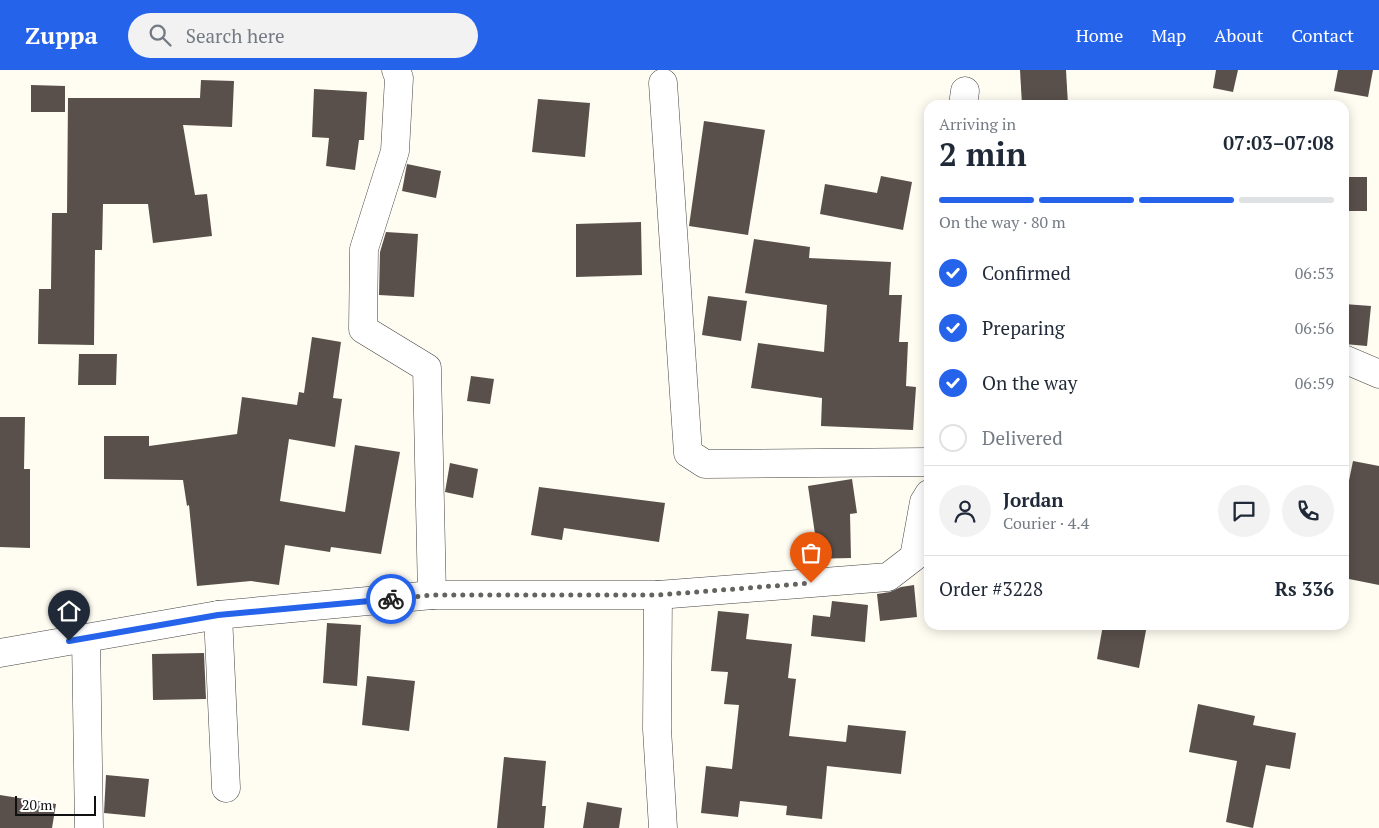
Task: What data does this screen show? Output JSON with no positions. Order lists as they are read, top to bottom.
{
  "scale_bar": "20 m",
  "page": {
    "header": "Zuppa",
    "search": "Search here",
    "nav": [
      "Home",
      "Map",
      "About",
      "Contact"
    ],
    "heading": ["2 min", "Arriving in", "07:03–07:08"],
    "panel": [
      "Jordan",
      "Courier · 4.4",
      "Order #3228",
      "Rs 336"
    ],
    "bar": "On the way · 80 m",
    "list": [
      ["Confirmed", "06:53"],
      ["Preparing", "06:56"],
      ["On the way", "06:59"],
      "Delivered"
    ],
    "scale": "20 m"
  }
}
